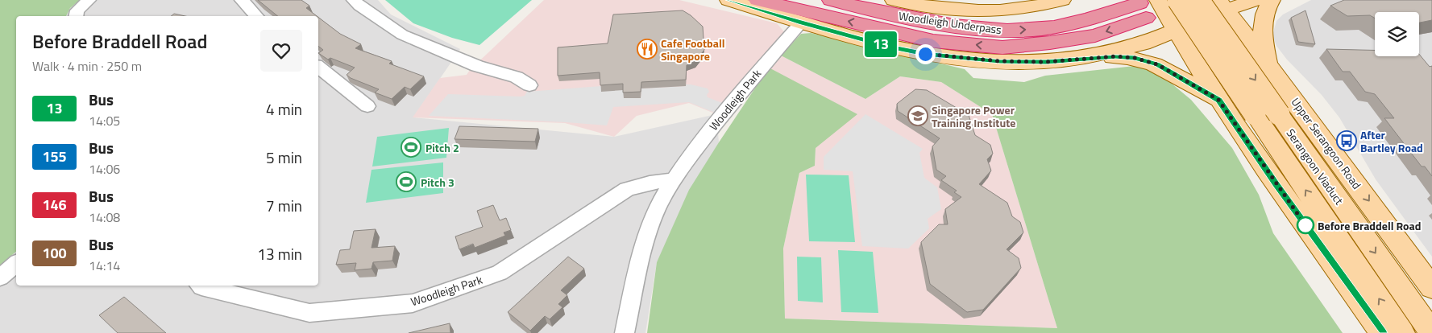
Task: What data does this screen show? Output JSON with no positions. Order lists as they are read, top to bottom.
{
  "streets": {
    "highway": ["Woodleigh Underpass"],
    "main road": ["Upper Serangoon Road", "Serangoon Viaduct"],
    "street": ["Woodleigh Park"]
  },
  "places": {
    "restaurant": ["Cafe Football Singapore"],
    "school or university": ["Singapore Power Training Institute"],
    "bus stop": ["After Bartley Road"],
    "sports": ["Pitch 2", "Pitch 3"],
    "other": ["Before Braddell Road"]
  },
  "lines": ["bus line 13"],
  "page": {
    "on_map": "13",
    "heading": ["Before Braddell Road", "Walk · 4 min · 250 m"],
    "list": [
      {
        "mark": "13",
        "name": "Bus",
        "note": "14:05",
        "value": "4 min"
      },
      {
        "mark": "155",
        "name": "Bus",
        "note": "14:06",
        "value": "5 min"
      },
      {
        "mark": "146",
        "name": "Bus",
        "note": "14:08",
        "value": "7 min"
      },
      {
        "mark": "100",
        "name": "Bus",
        "note": "14:14",
        "value": "13 min"
      }
    ]
  }
}
